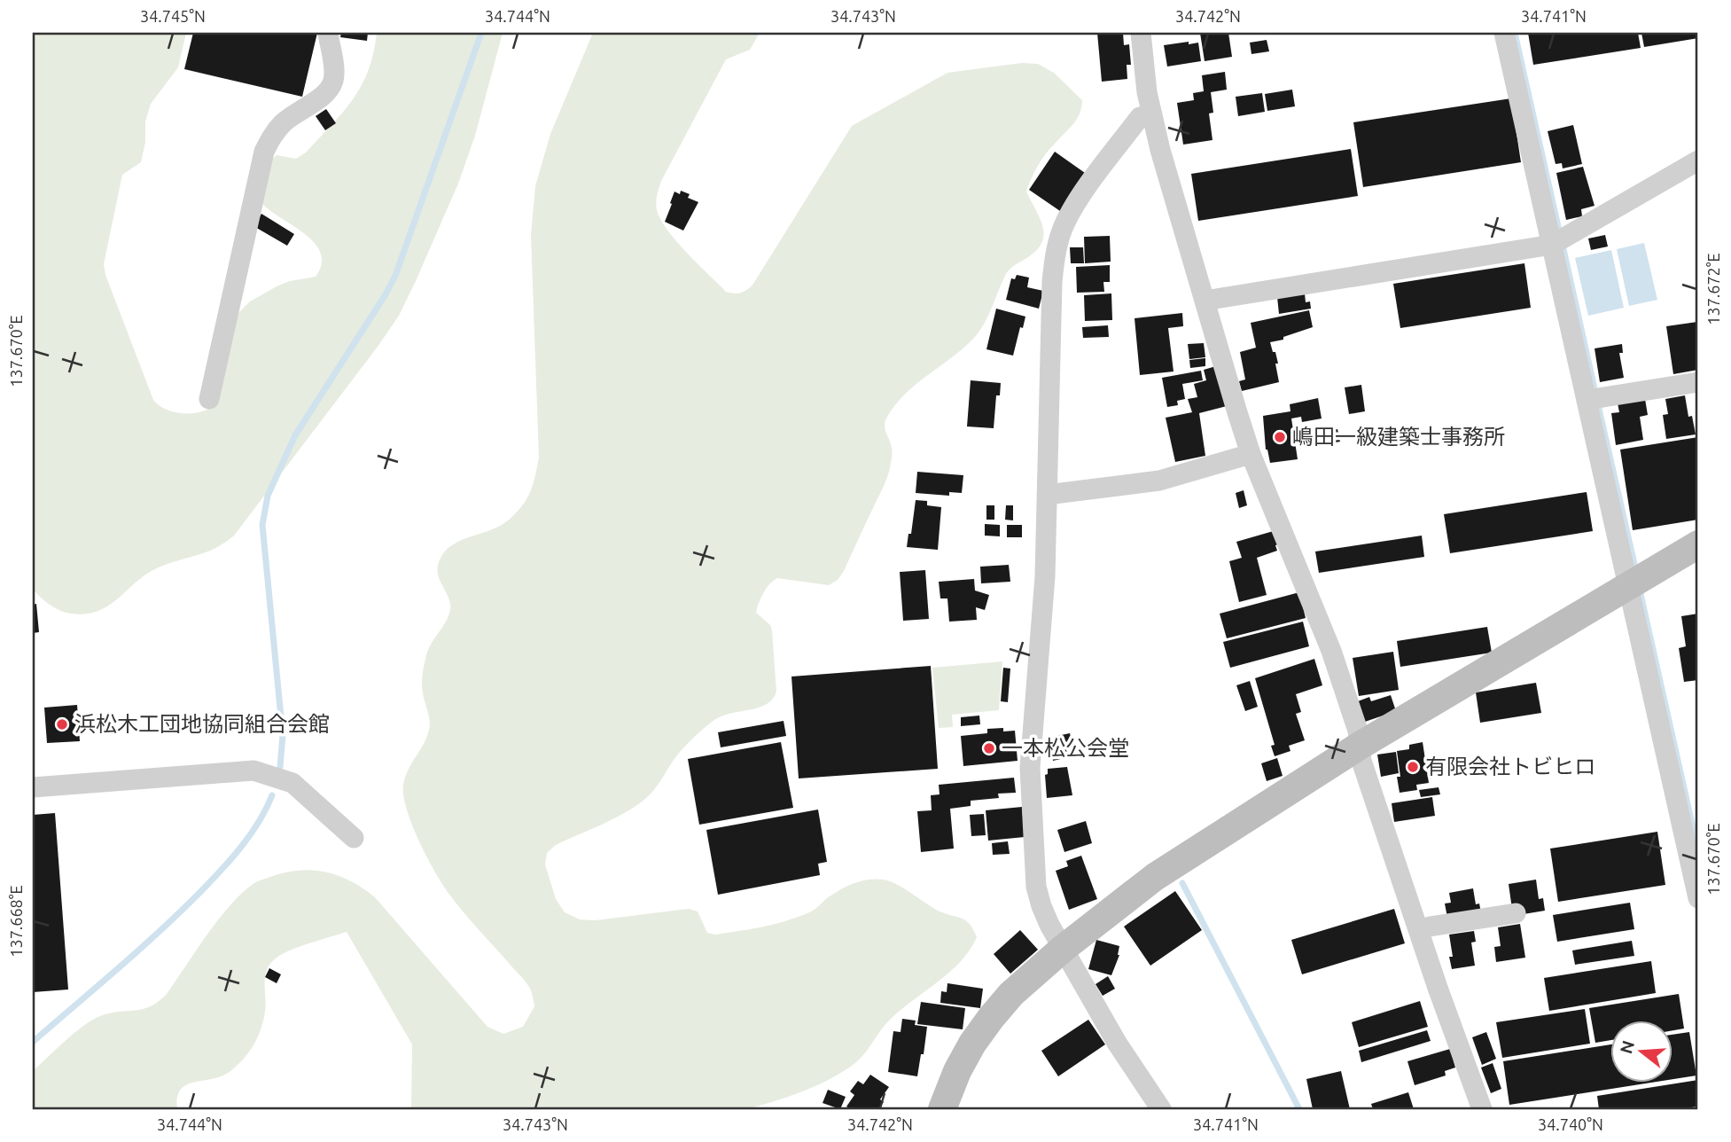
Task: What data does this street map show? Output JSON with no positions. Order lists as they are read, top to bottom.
{
  "places": [
    "嶋田一級建築士事務所",
    "浜松木工団地協同組合会館",
    "一本松公会堂",
    "有限会社トビヒロ"
  ],
  "north": "left",
  "coordinates": [
    "34.745°N",
    "34.744°N",
    "34.743°N",
    "34.742°N",
    "34.741°N",
    "137.672°E",
    "137.670°E",
    "137.668°E",
    "34.740°N"
  ]
}
